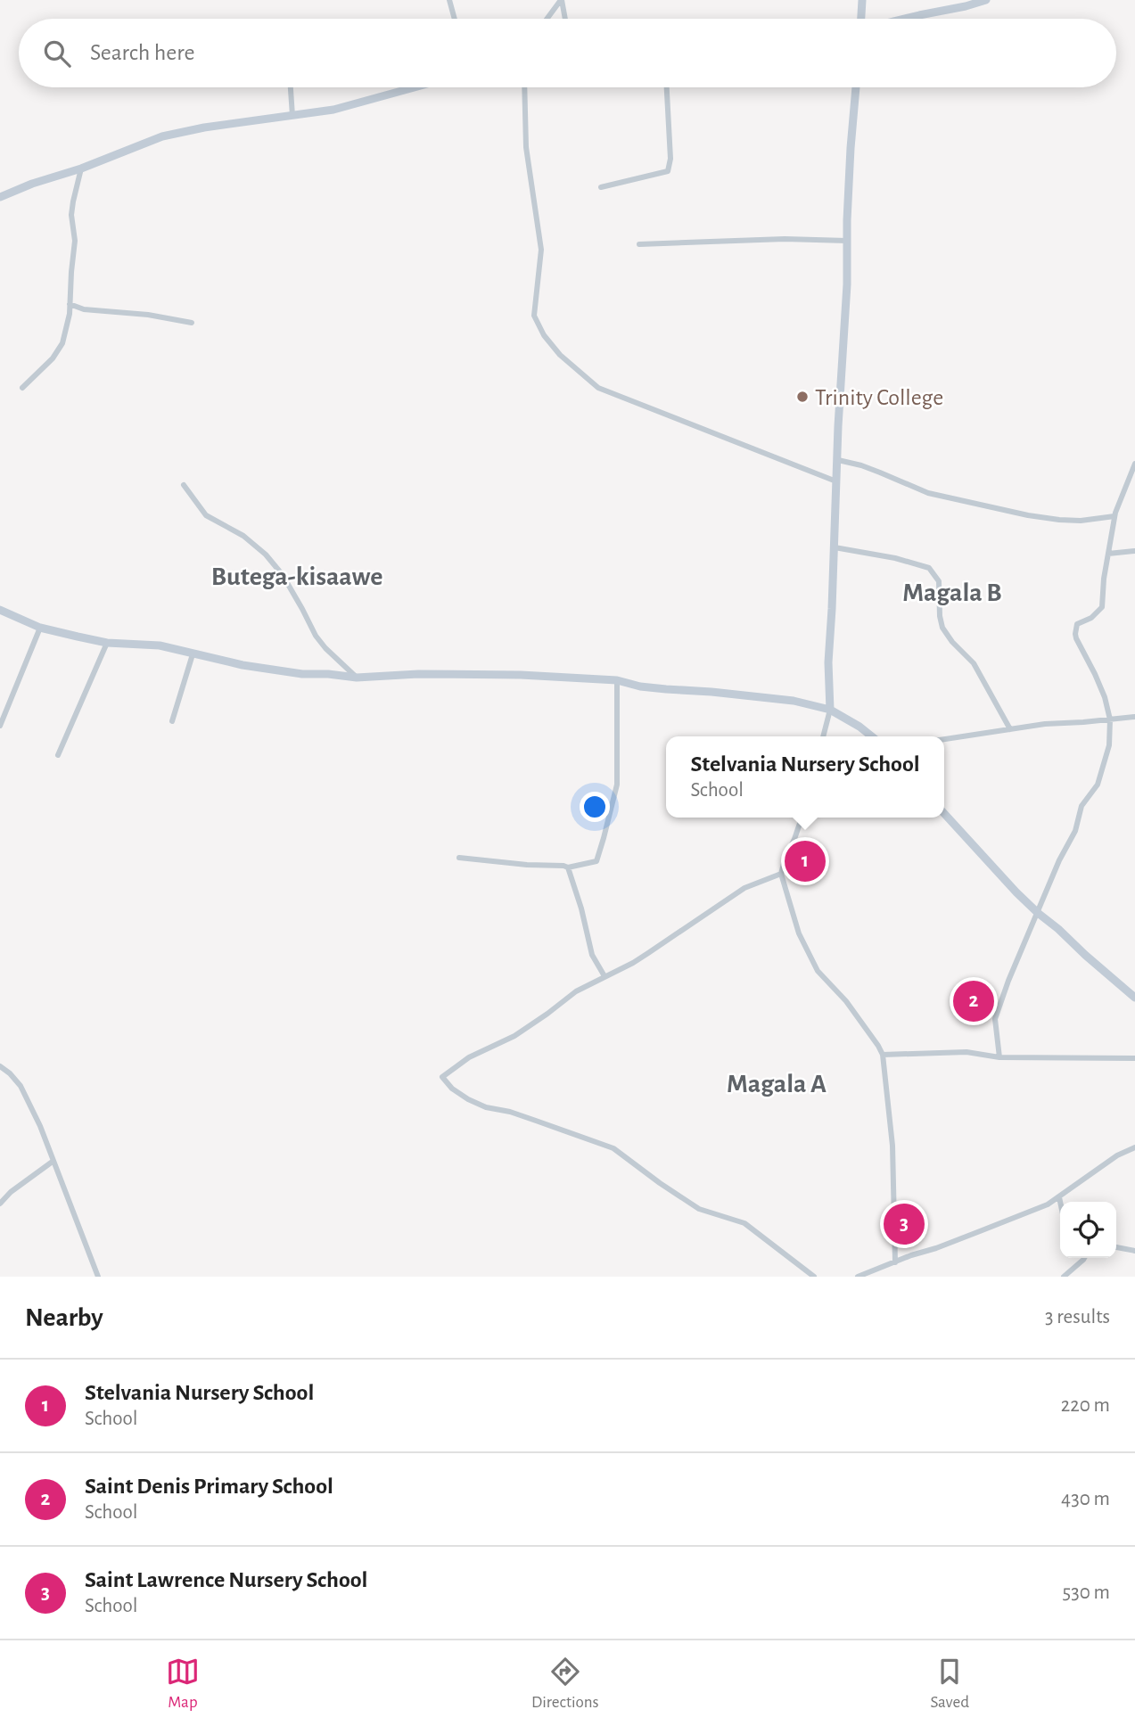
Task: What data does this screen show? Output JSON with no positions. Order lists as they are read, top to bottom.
{
  "districts": ["Butega-kisaawe", "Magala B", "Magala A"],
  "places": ["Trinity College"],
  "page": {
    "search": "Search here",
    "popup": ["Stelvania Nursery School", "School"],
    "pins": ["1", "2", "3"],
    "heading": ["Nearby", "3 results"],
    "list": [
      {
        "mark": "1",
        "name": "Stelvania Nursery School",
        "note": "School",
        "value": "220 m"
      },
      {
        "mark": "2",
        "name": "Saint Denis Primary School",
        "note": "School",
        "value": "430 m"
      },
      {
        "mark": "3",
        "name": "Saint Lawrence Nursery School",
        "note": "School",
        "value": "530 m"
      }
    ],
    "nav": ["Map", "Directions", "Saved"]
  }
}
